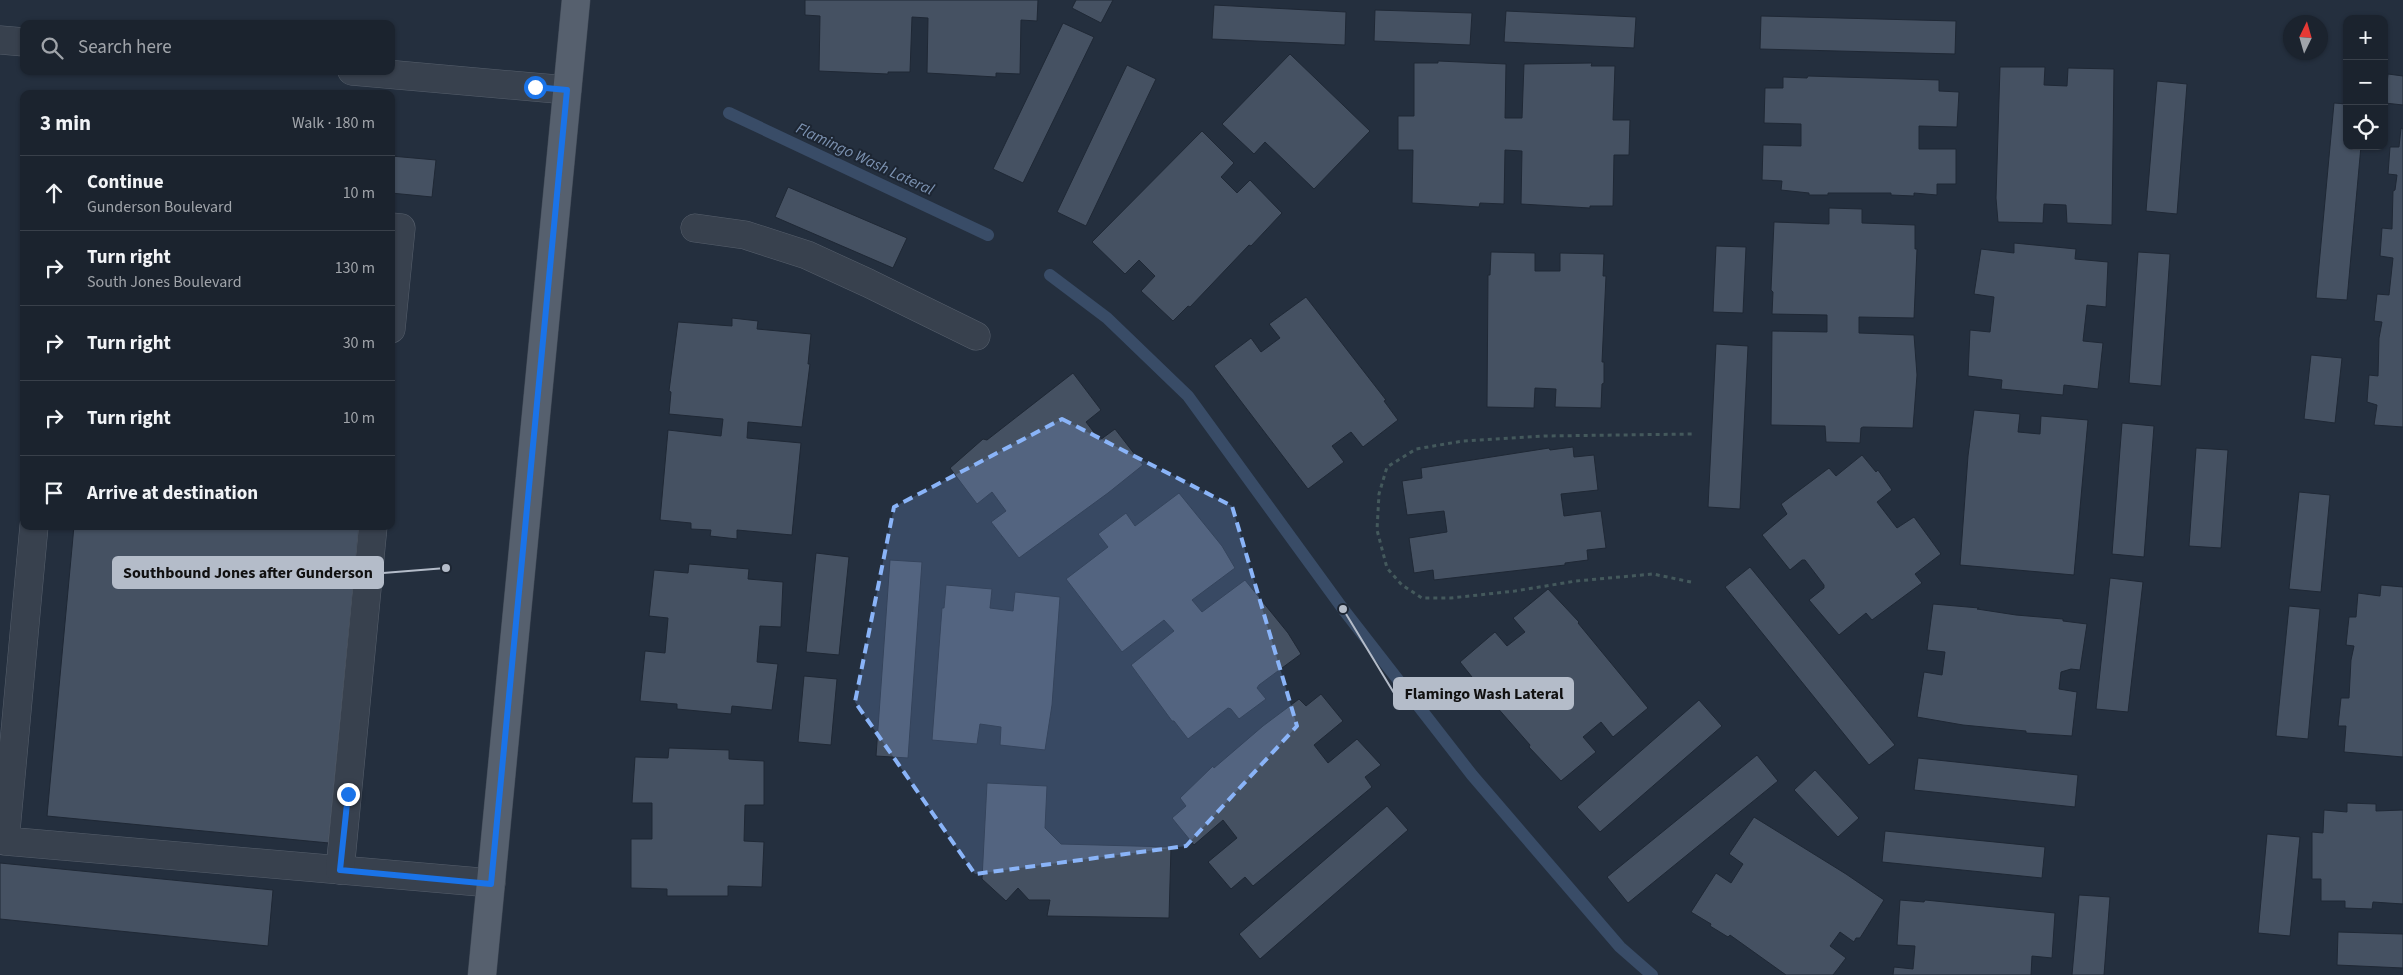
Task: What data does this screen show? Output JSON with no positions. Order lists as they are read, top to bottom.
{
  "water": ["Flamingo Wash Lateral"],
  "places": ["Southbound Jones after Gunderson", "Flamingo Wash Lateral"],
  "north": "top",
  "page": {
    "map_buttons": ["+", "−"],
    "search": "Search here",
    "heading": ["3 min", "Walk · 180 m"],
    "list": [
      ["Continue", "Gunderson Boulevard", "10 m"],
      ["Turn right", "South Jones Boulevard", "130 m"],
      ["Turn right", "30 m"],
      ["Turn right", "10 m"],
      "Arrive at destination"
    ]
  }
}
